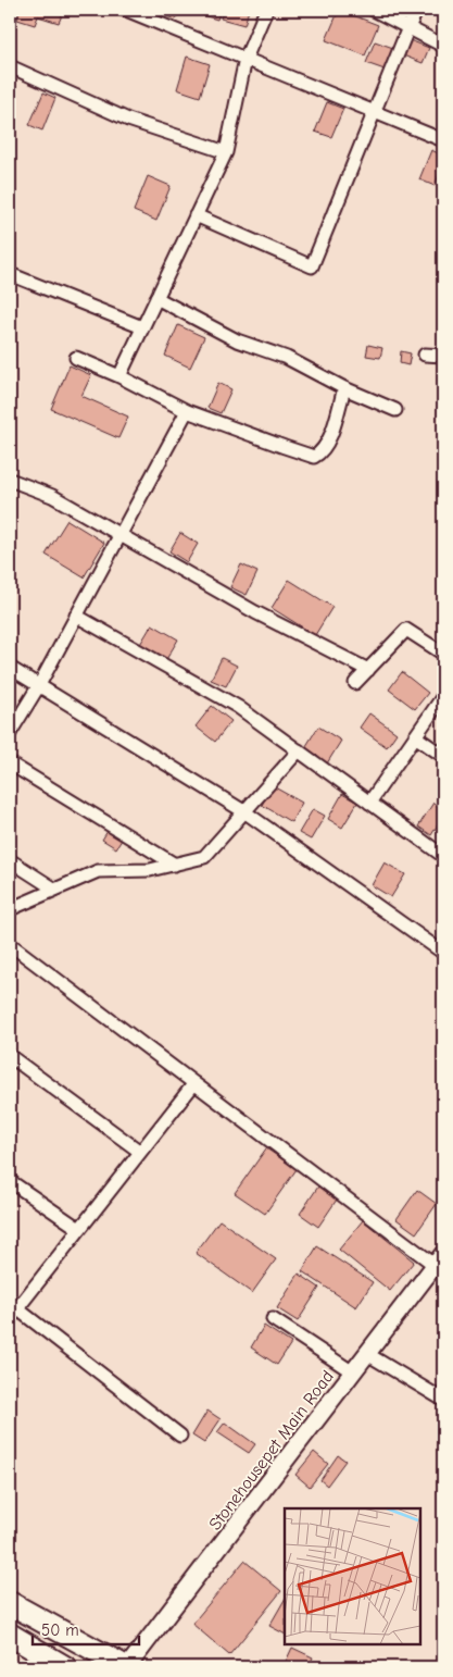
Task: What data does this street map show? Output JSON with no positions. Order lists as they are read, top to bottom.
{
  "streets": {
    "main road": ["Stonehousepet Main Road"]
  },
  "scale_bar": "50 m"
}
